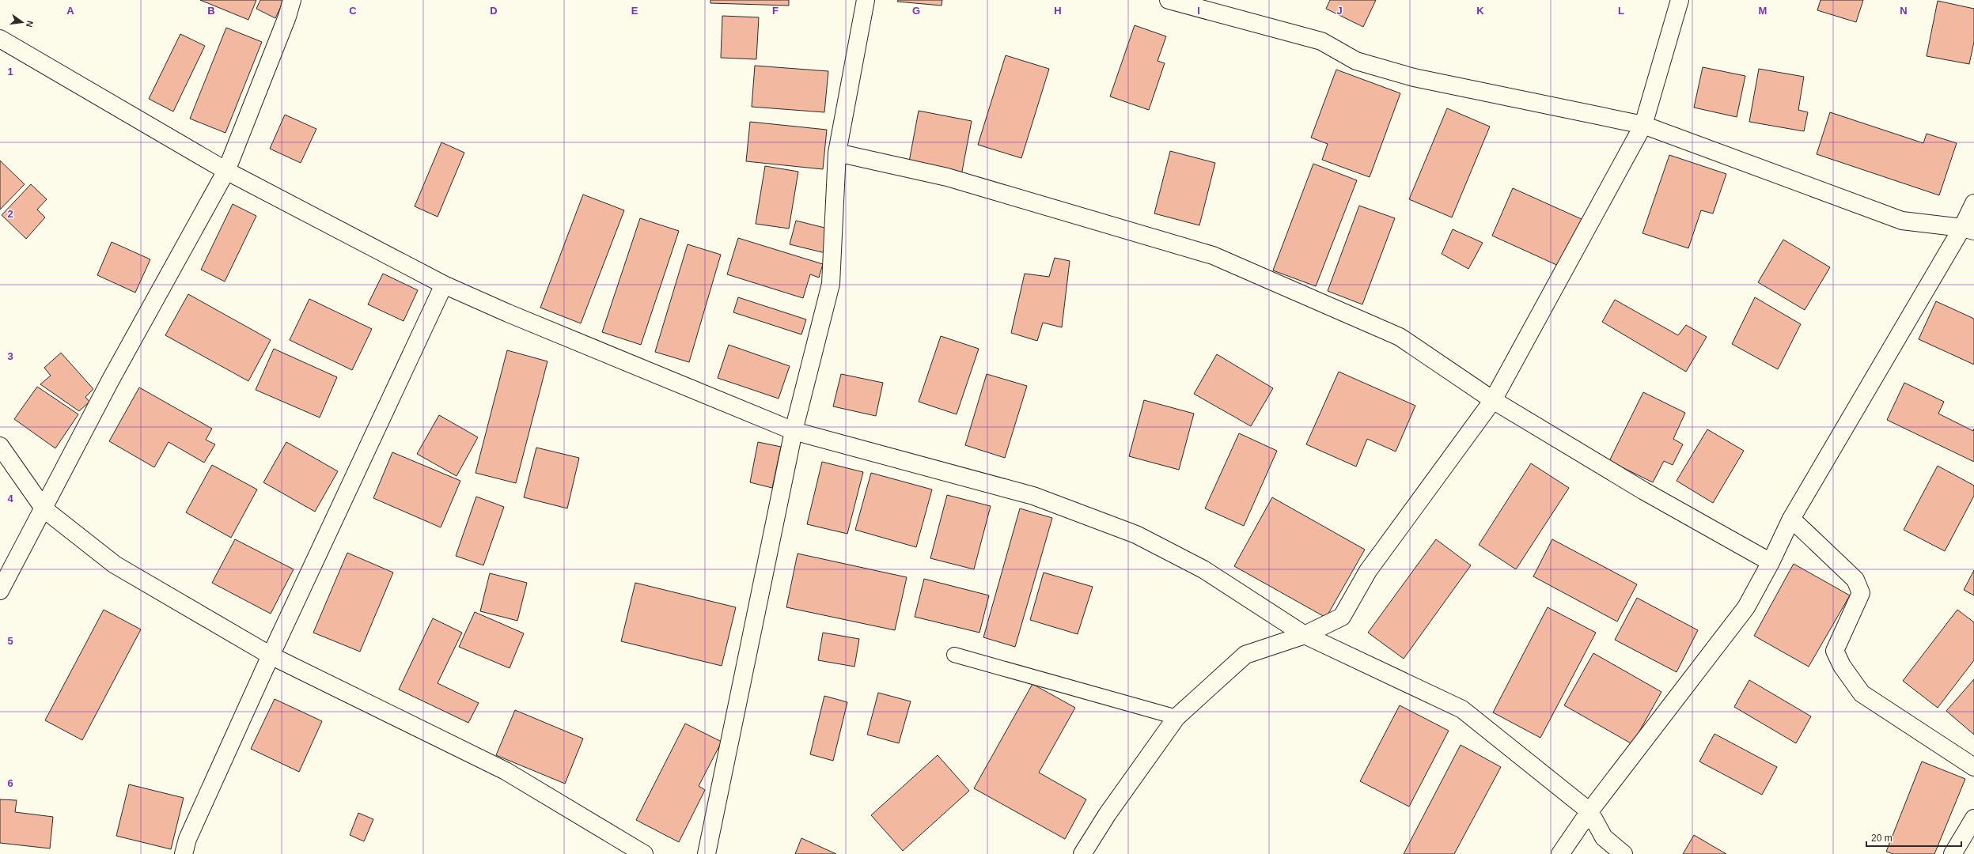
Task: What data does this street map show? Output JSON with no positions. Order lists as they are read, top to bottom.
{
  "scale_bar": "20 m",
  "north": "right",
  "grid": {
    "columns": [
      "A",
      "B",
      "C",
      "D",
      "E",
      "F",
      "G",
      "H",
      "I",
      "J",
      "K",
      "L",
      "M",
      "N"
    ],
    "rows": [
      "1",
      "2",
      "3",
      "4",
      "5",
      "6"
    ]
  }
}
